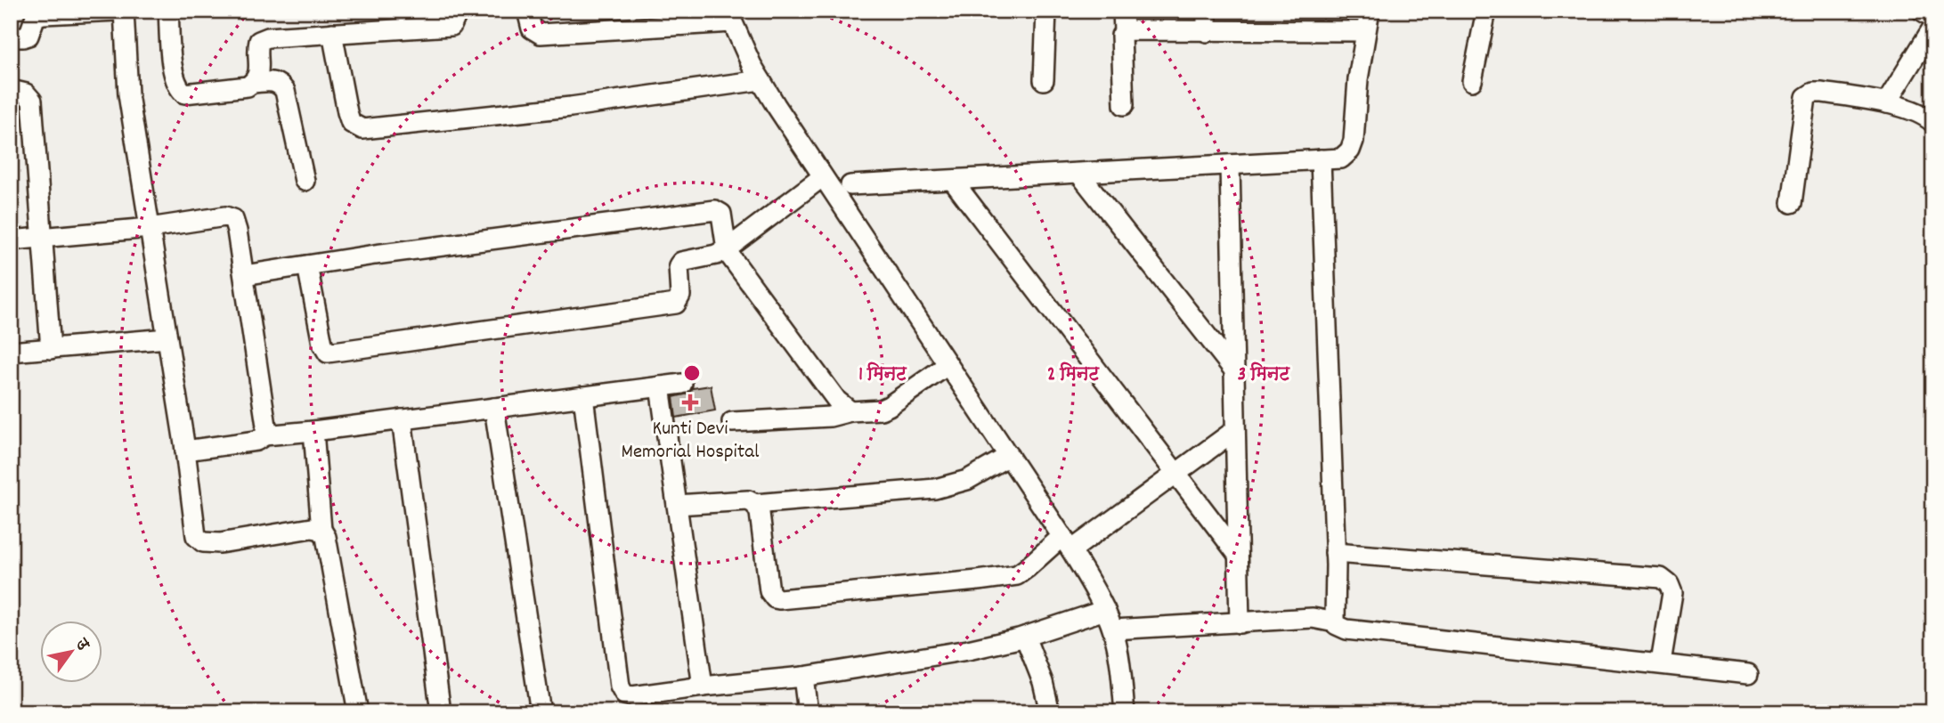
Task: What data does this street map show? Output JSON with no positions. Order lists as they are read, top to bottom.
{
  "places": {
    "health": ["Kunti Devi Memorial Hospital"]
  },
  "north": "top right",
  "rings": ["1 मिनट", "2 मिनट", "3 मिनट"]
}
